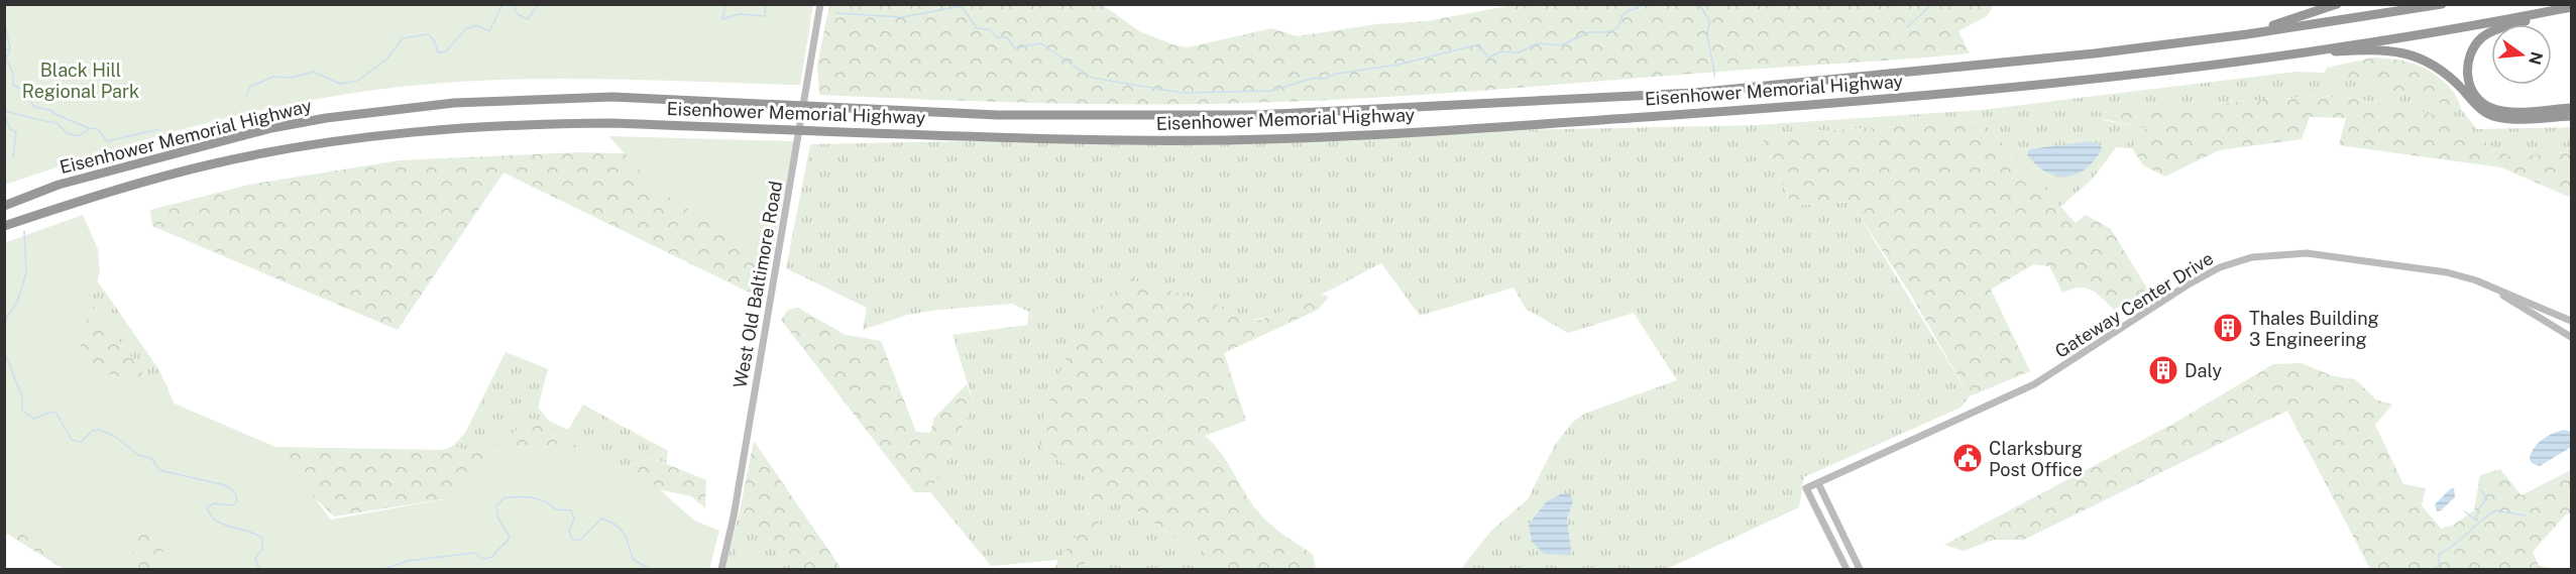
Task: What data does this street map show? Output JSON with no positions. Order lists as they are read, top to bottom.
{
  "streets": {
    "highway": ["Eisenhower Memorial Highway"],
    "street": ["West Old Baltimore Road", "Gateway Center Drive"]
  },
  "parks": ["Black Hill Regional Park"],
  "places": {
    "building": ["Thales Building 3 Engineering", "Daly"],
    "public building": ["Clarksburg Post Office"]
  },
  "north": "right"
}
